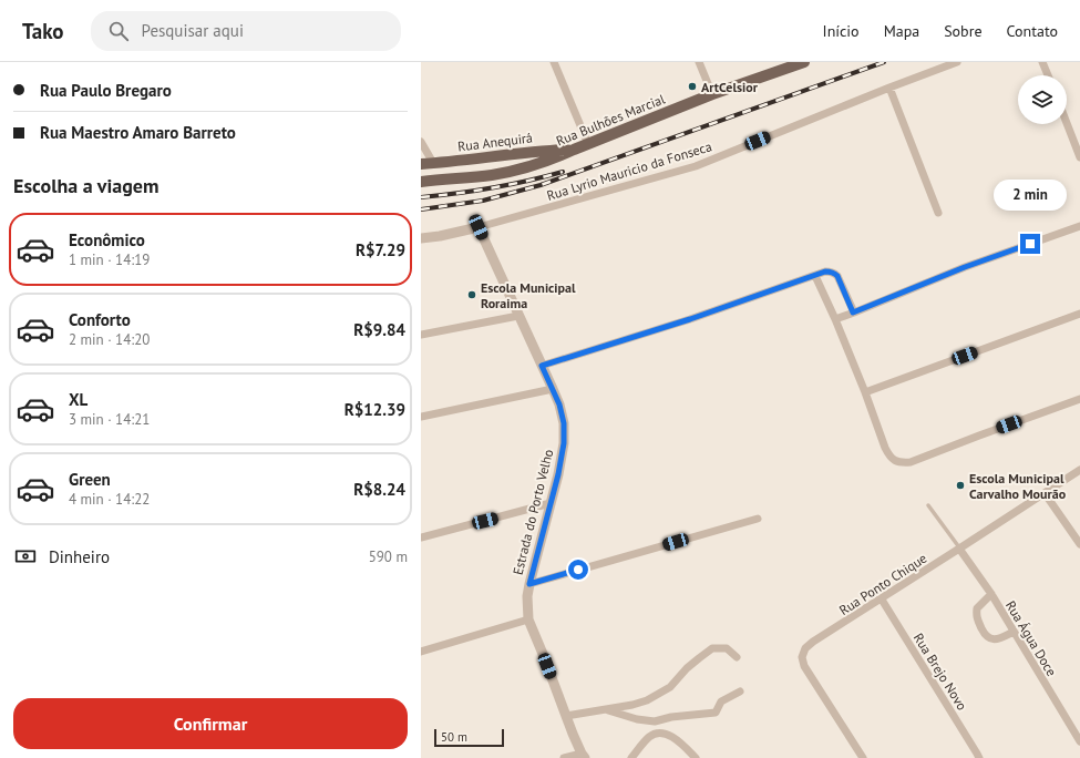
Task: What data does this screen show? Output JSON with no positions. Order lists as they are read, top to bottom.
{
  "streets": {
    "main road": ["Rua Bulhões Marcial", "Rua Anequirá"],
    "street": [
      "Rua Lyrio Mauricio da Fonseca",
      "Estrada do Porto Velho",
      "Rua Ponto Chique",
      "Rua Água Doce",
      "Rua Brejo Novo"
    ]
  },
  "crossings": [
    ["Rua Bulhões Marcial", "Rua Anequirá"],
    ["Rua Lyrio Mauricio da Fonseca", "Estrada do Porto Velho"],
    ["Rua Ponto Chique", "Rua Água Doce"],
    ["Rua Ponto Chique", "Rua Brejo Novo"]
  ],
  "places": ["ArtCelsior", "Escola Municipal Roraima", "Escola Municipal Carvalho Mourão"],
  "scale_bar": "50 m",
  "page": {
    "header": "Tako",
    "search": "Pesquisar aqui",
    "nav": [
      "Início",
      "Mapa",
      "Sobre",
      "Contato"
    ],
    "banner": ["Rua Paulo Bregaro", "Rua Maestro Amaro Barreto"],
    "heading": "Escolha a viagem",
    "bubble": "2 min",
    "list": [
      {
        "name": "Econômico",
        "note": "1 min · 14:19",
        "value": "R$7.29"
      },
      {
        "name": "Conforto",
        "note": "2 min · 14:20",
        "value": "R$9.84"
      },
      {
        "name": "XL",
        "note": "3 min · 14:21",
        "value": "R$12.39"
      },
      {
        "name": "Green",
        "note": "4 min · 14:22",
        "value": "R$8.24"
      }
    ],
    "pay": ["Dinheiro", "590 m"],
    "buttons": "Confirmar",
    "scale": "50 m"
  }
}
